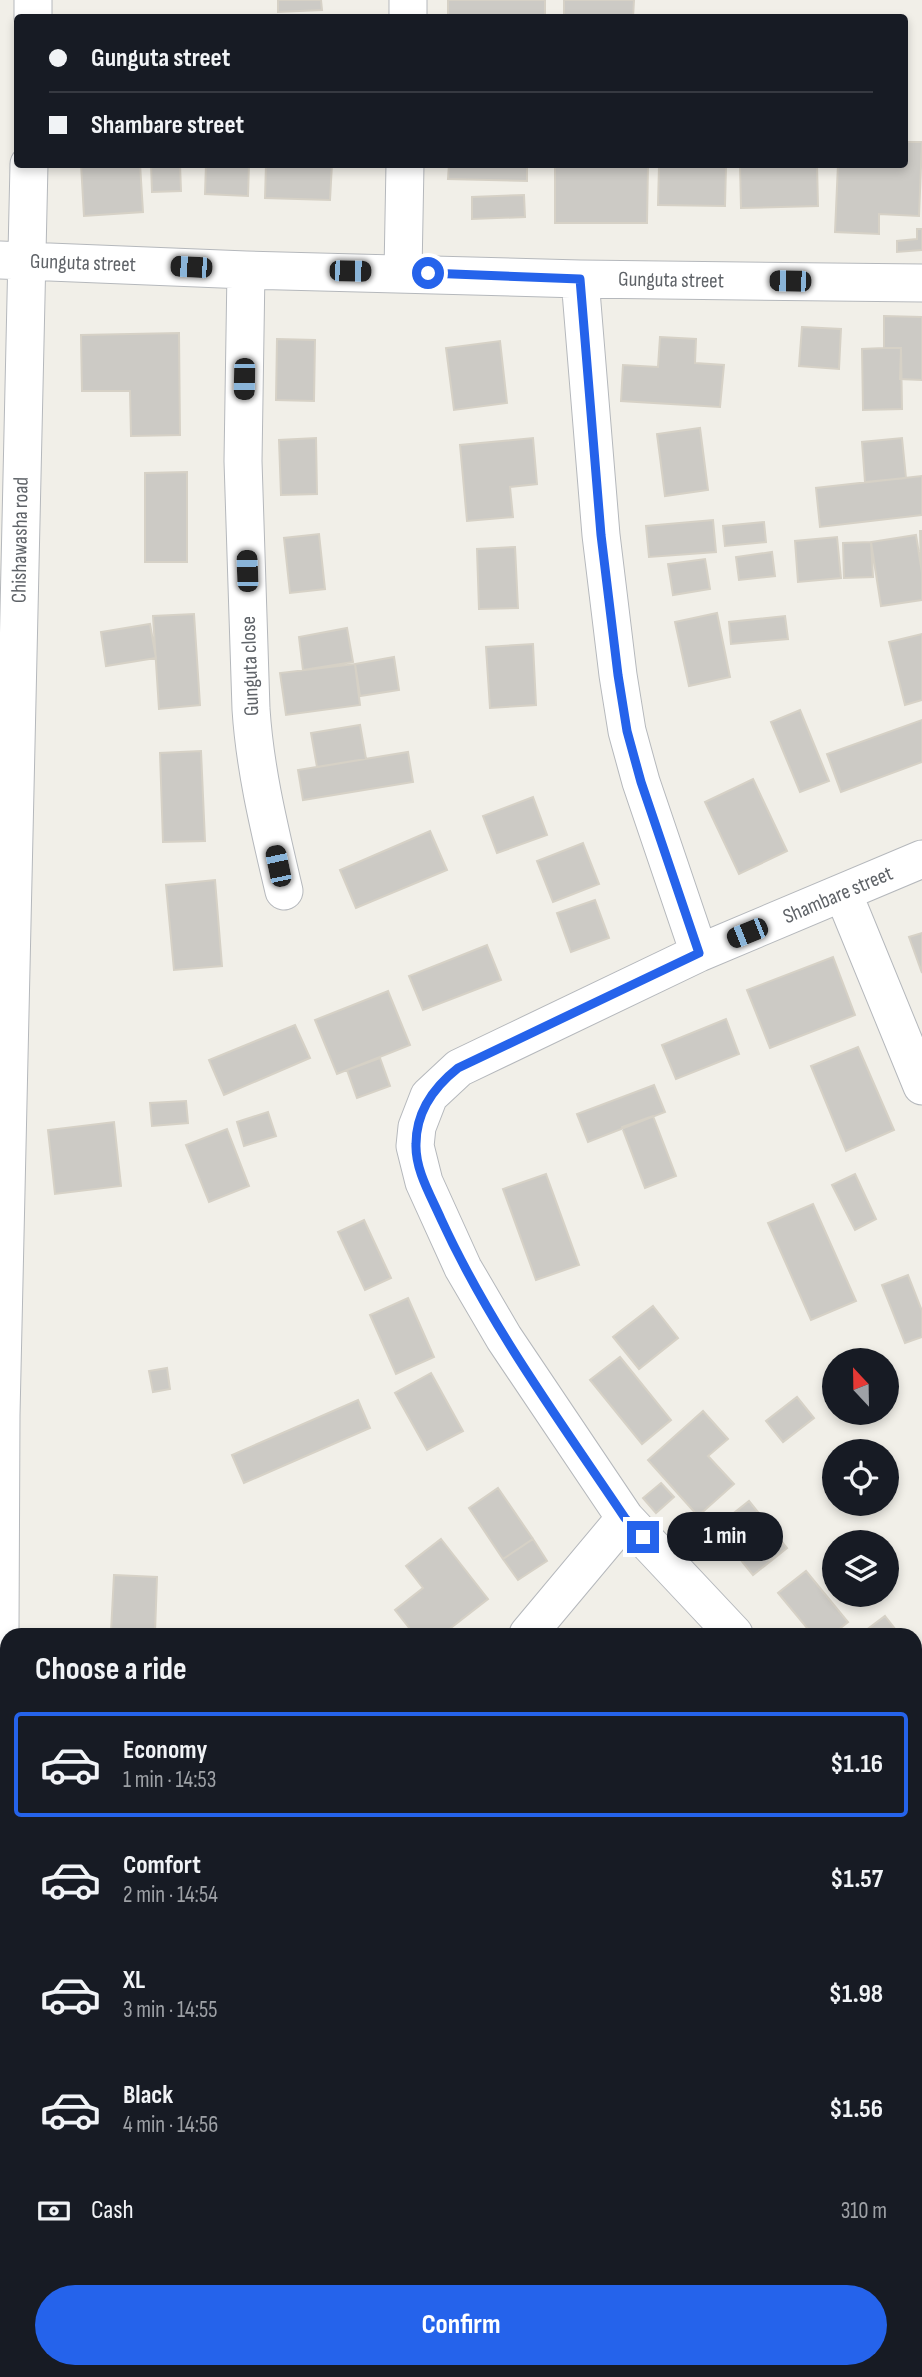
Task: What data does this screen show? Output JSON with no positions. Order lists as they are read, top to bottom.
{
  "streets": {
    "street": [
      "Gunguta street",
      "Chishawasha road",
      "Gunguta close",
      "Shambare street"
    ]
  },
  "crossings": [
    ["Gunguta street", "Chishawasha road"],
    ["Gunguta street", "Gunguta close"]
  ],
  "north": "top",
  "page": {
    "banner": ["Gunguta street", "Shambare street"],
    "bubble": "1 min",
    "heading": "Choose a ride",
    "list": [
      {
        "name": "Economy",
        "note": "1 min · 14:53",
        "value": "$1.16"
      },
      {
        "name": "Comfort",
        "note": "2 min · 14:54",
        "value": "$1.57"
      },
      {
        "name": "XL",
        "note": "3 min · 14:55",
        "value": "$1.98"
      },
      {
        "name": "Black",
        "note": "4 min · 14:56",
        "value": "$1.56"
      }
    ],
    "pay": ["Cash", "310 m"],
    "buttons": "Confirm"
  }
}
